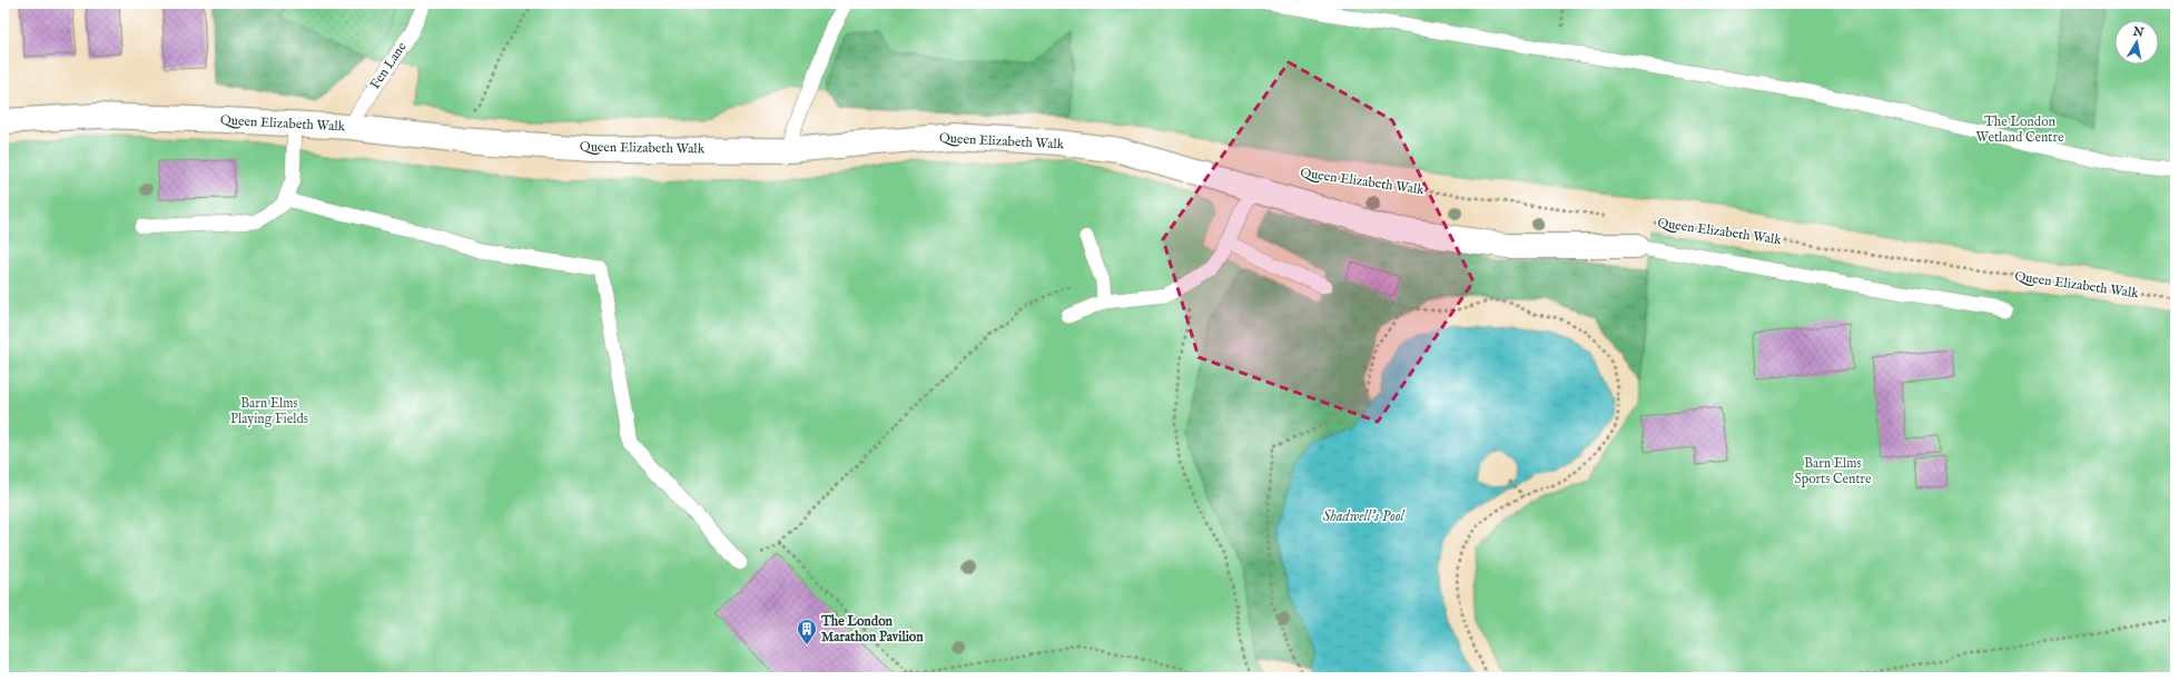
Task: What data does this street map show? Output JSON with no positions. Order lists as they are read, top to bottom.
{
  "streets": {
    "street": ["Queen Elizabeth Walk"],
    "lane": ["Fen Lane"]
  },
  "crossings": [
    ["Fen Lane", "Queen Elizabeth Walk"]
  ],
  "water": ["Shadwell's Pool"],
  "parks": ["The London Wetland Centre", "Barn Elms Playing Fields", "Barn Elms Sports Centre"],
  "places": {
    "building": ["The London Marathon Pavilion"]
  },
  "north": "top"
}
